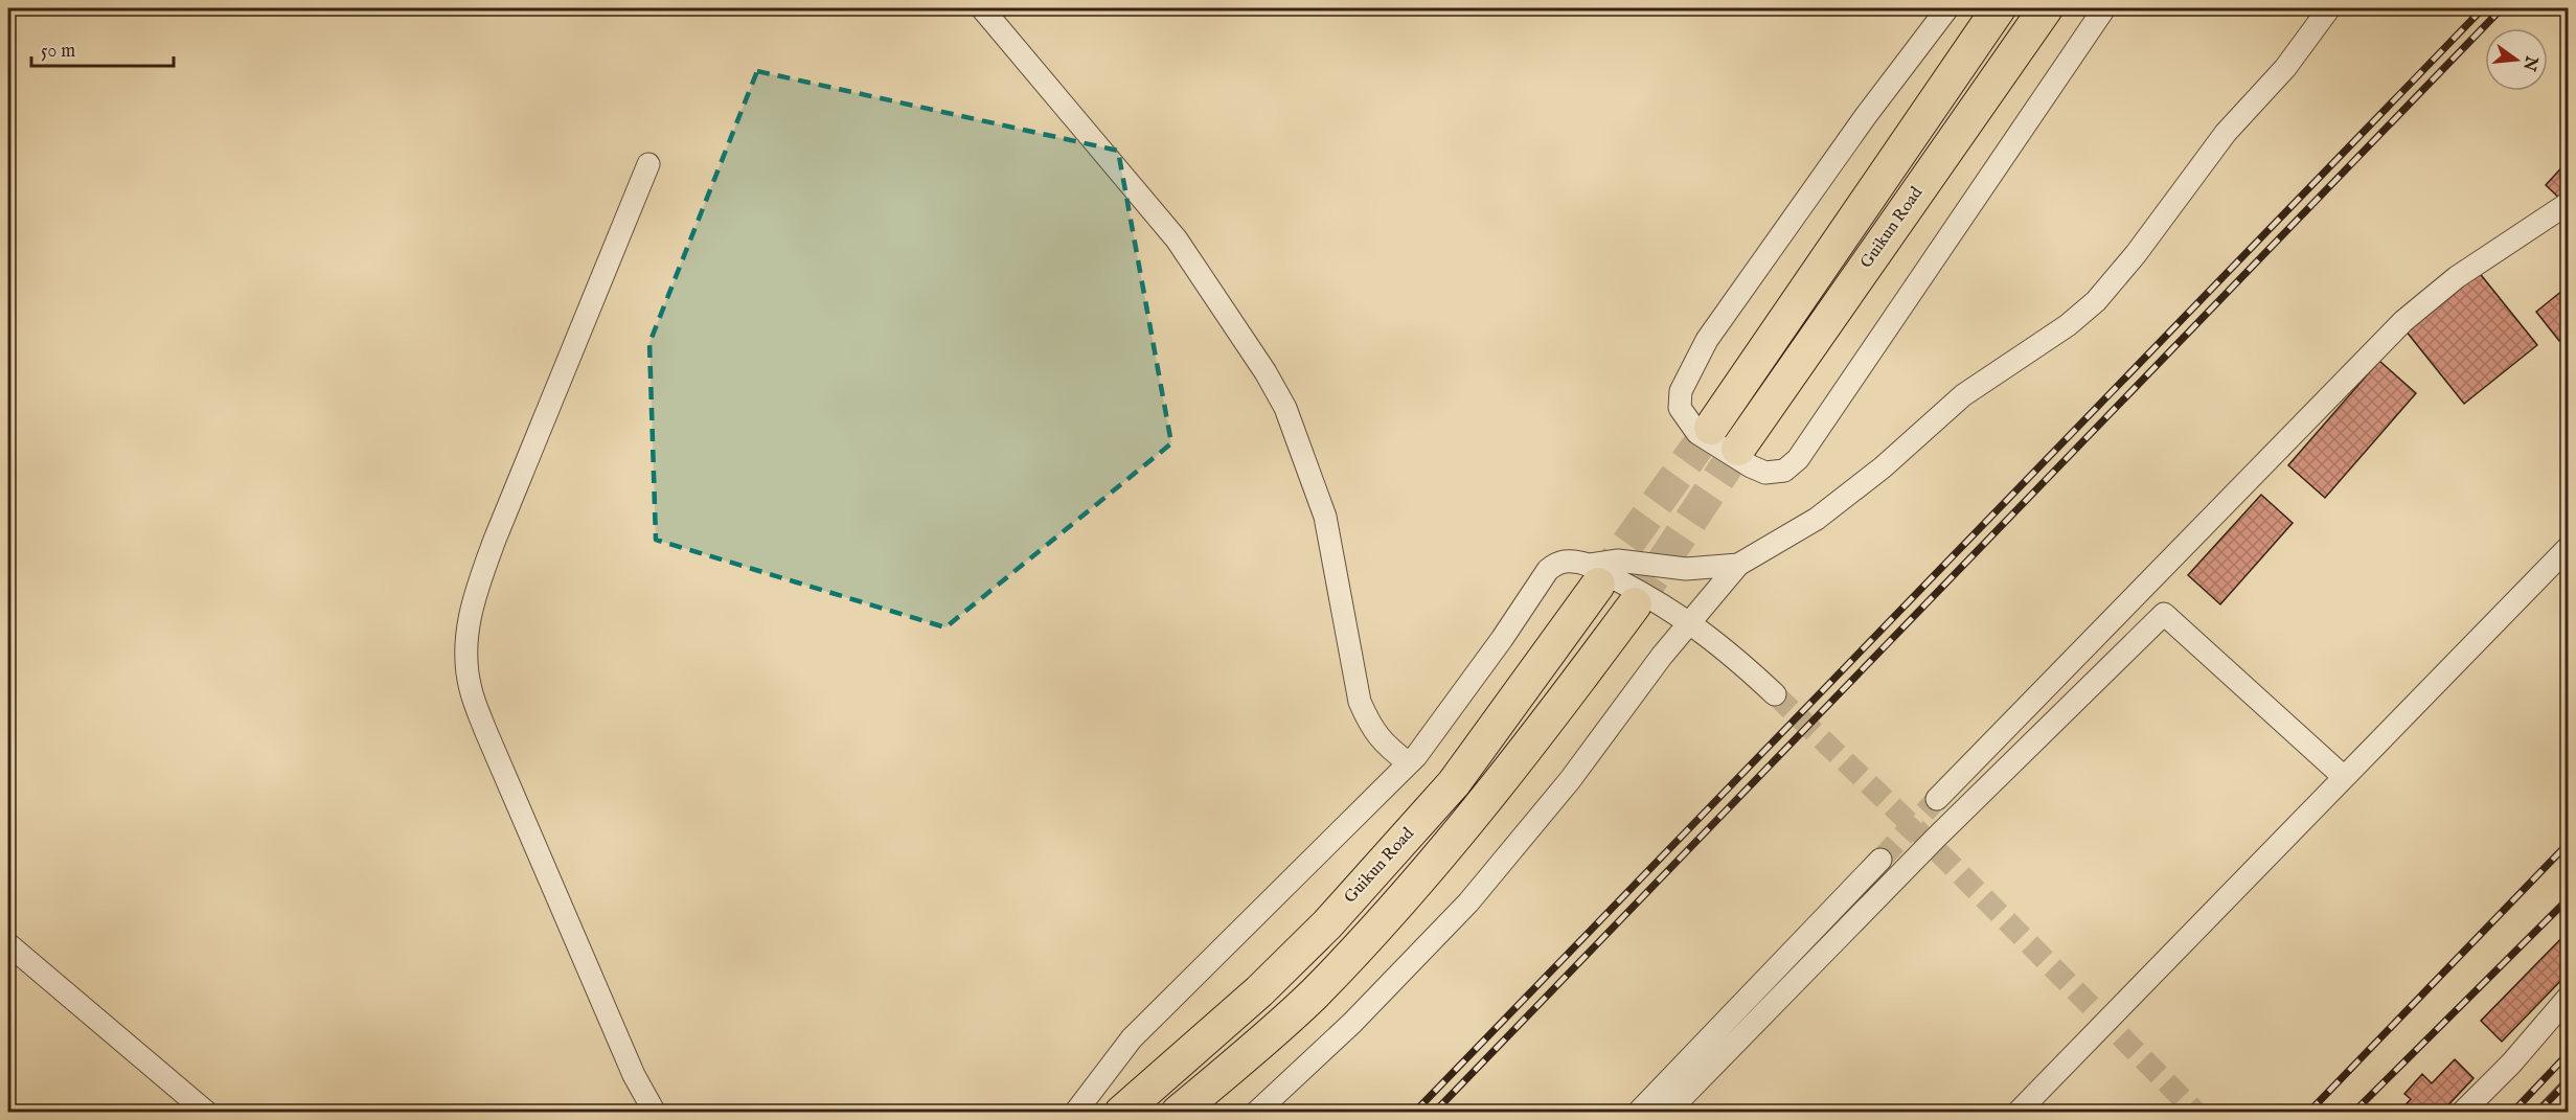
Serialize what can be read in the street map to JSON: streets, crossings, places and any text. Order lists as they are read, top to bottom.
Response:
{
  "streets": {
    "highway": ["Guikun Road"]
  },
  "scale_bar": "50 m",
  "north": "right"
}
